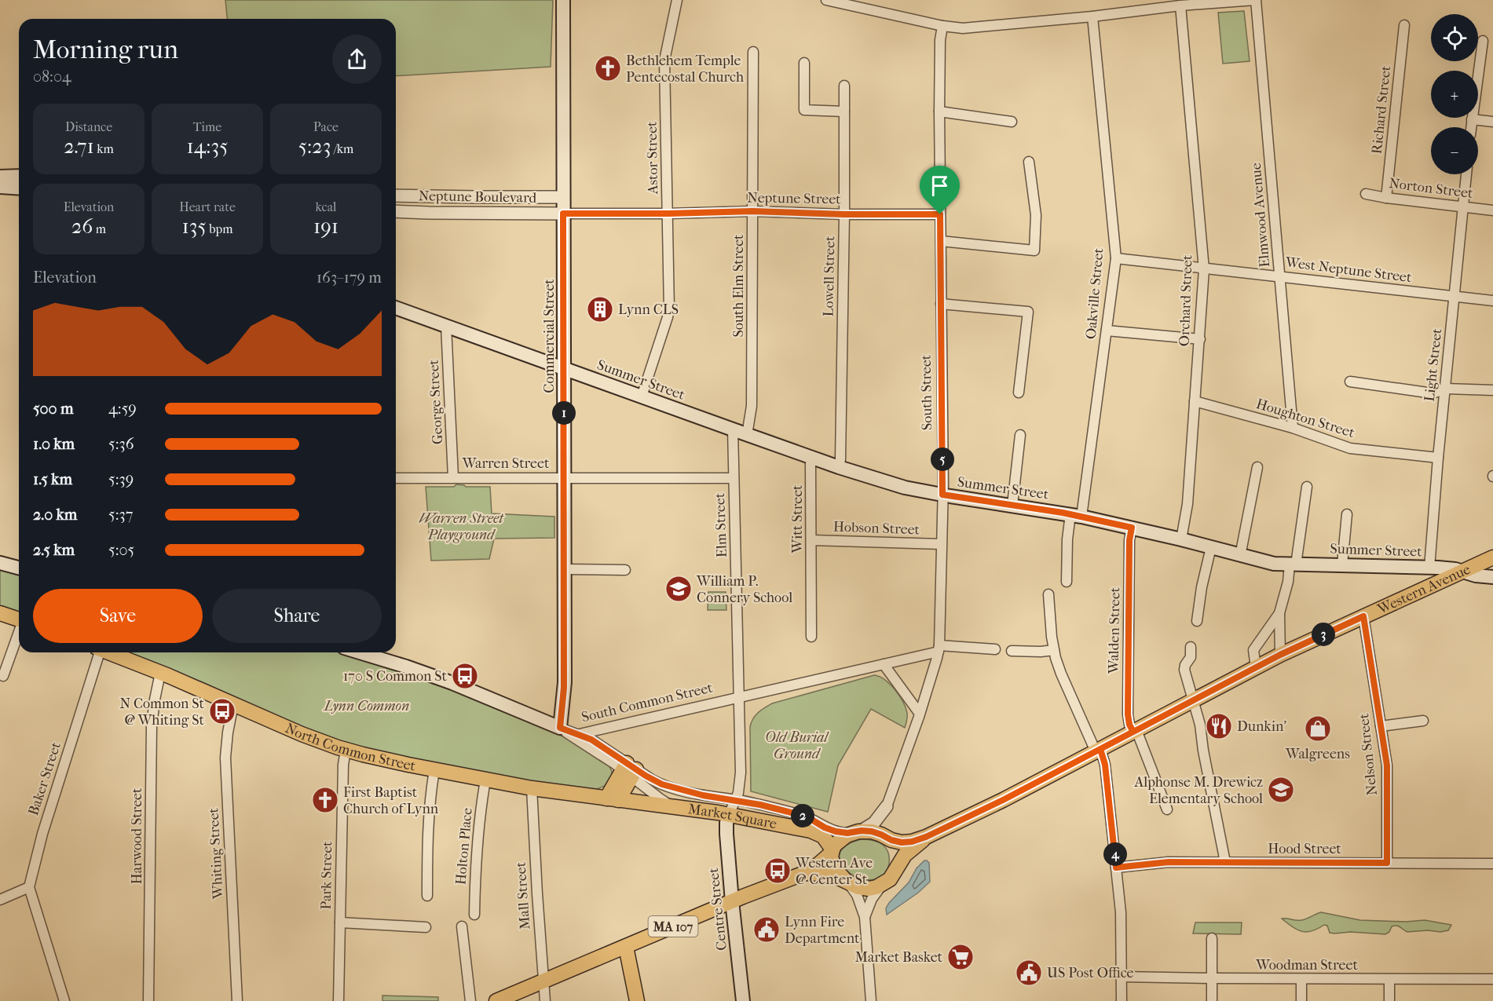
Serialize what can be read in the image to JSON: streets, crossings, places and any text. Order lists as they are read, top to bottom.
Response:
{
  "streets": {
    "main road": [
      "Commercial Street",
      "Summer Street",
      "Western Avenue",
      "South Common Street",
      "North Common Street",
      "Market Square",
      "Centre Street",
      "MA 107"
    ],
    "street": [
      "Richard Street",
      "Astor Street",
      "Norton Street",
      "Neptune Boulevard",
      "Neptune Street",
      "Elmwood Avenue",
      "West Neptune Street",
      "Lowell Street",
      "South Elm Street",
      "Oakville Street",
      "Orchard Street",
      "Light Street",
      "South Street",
      "George Street",
      "Houghton Street",
      "Warren Street",
      "Witt Street",
      "Elm Street",
      "Hobson Street",
      "Walden Street",
      "Nelson Street",
      "Baker Street",
      "Harwood Street",
      "Holton Place",
      "Hood Street",
      "Whiting Street",
      "Park Street",
      "Mall Street",
      "Woodman Street"
    ]
  },
  "crossings": [
    ["Richard Street", "Norton Street"],
    ["Astor Street", "Neptune Street"],
    ["Astor Street", "Summer Street"],
    ["Norton Street", "Light Street"],
    ["Neptune Boulevard", "Neptune Street"],
    ["Neptune Boulevard", "Commercial Street"],
    ["Neptune Street", "Lowell Street"],
    ["Neptune Street", "South Elm Street"],
    ["Neptune Street", "Commercial Street"],
    ["Neptune Street", "South Street"],
    ["Elmwood Avenue", "West Neptune Street"],
    ["Elmwood Avenue", "Houghton Street"],
    ["West Neptune Street", "Oakville Street"],
    ["West Neptune Street", "Orchard Street"],
    ["West Neptune Street", "Light Street"],
    ["Lowell Street", "Summer Street"],
    ["South Elm Street", "Summer Street"],
    ["Oakville Street", "Summer Street"],
    ["Orchard Street", "Summer Street"],
    ["Orchard Street", "Houghton Street"],
    ["Commercial Street", "Summer Street"],
    ["Commercial Street", "Warren Street"],
    ["Commercial Street", "South Common Street"],
    ["Commercial Street", "Market Square"],
    ["Light Street", "Summer Street"],
    ["Light Street", "Houghton Street"],
    ["Summer Street", "South Street"],
    ["Summer Street", "George Street"],
    ["Summer Street", "Witt Street"],
    ["Summer Street", "Elm Street"],
    ["Summer Street", "Western Avenue"],
    ["Summer Street", "Walden Street"],
    ["South Street", "Hobson Street"],
    ["South Street", "Western Avenue"],
    ["South Street", "South Common Street"],
    ["South Street", "Market Square"],
    ["South Street", "MA 107"],
    ["George Street", "Warren Street"],
    ["Warren Street", "Elm Street"],
    ["Witt Street", "Hobson Street"],
    ["Elm Street", "South Common Street"],
    ["Elm Street", "Market Square"],
    ["Elm Street", "Centre Street"],
    ["Western Avenue", "Walden Street"],
    ["Western Avenue", "Nelson Street"],
    ["Western Avenue", "Market Square"],
    ["Western Avenue", "MA 107"],
    ["South Common Street", "Market Square"],
    ["North Common Street", "Market Square"],
    ["North Common Street", "Harwood Street"],
    ["North Common Street", "Holton Place"],
    ["North Common Street", "Whiting Street"],
    ["North Common Street", "Park Street"],
    ["North Common Street", "Mall Street"],
    ["Nelson Street", "Hood Street"],
    ["Market Square", "Centre Street"],
    ["Market Square", "MA 107"],
    ["Mall Street", "MA 107"],
    ["Centre Street", "MA 107"]
  ],
  "parks": ["Warren Street Playground", "Lynn Common", "Old Burial Ground"],
  "places": {
    "church": ["Bethlehem Temple Pentecostal Church", "First Baptist Church of Lynn"],
    "building": ["Lynn CLS"],
    "school or university": ["William P. Connery School", "Alphonse M. Drewicz Elementary School"],
    "bus stop": ["170 S Common St", "N Common St @ Whiting St", "Western Ave @ Center St"],
    "restaurant": ["Dunkin'"],
    "shop": ["Walgreens"],
    "public building": ["Lynn Fire Department", "US Post Office"],
    "supermarket": ["Market Basket"]
  },
  "page": {
    "map_buttons": ["+", "−"],
    "heading": ["Morning run", "08:04"],
    "stats": [
      ["Distance", "2.71 km"],
      ["Time", "14:35"],
      ["Pace", "5:23 /km"],
      ["Elevation", "26 m"],
      ["Heart rate", "135 bpm"],
      ["kcal", "191"]
    ],
    "chart": ["Elevation", "163–179 m"],
    "list": [
      {
        "name": "500 m",
        "note": "4:59"
      },
      {
        "name": "1.0 km",
        "note": "5:36"
      },
      {
        "name": "1.5 km",
        "note": "5:39"
      },
      {
        "name": "2.0 km",
        "note": "5:37"
      },
      {
        "name": "2.5 km",
        "note": "5:05"
      }
    ],
    "pins": [
      "1",
      "5",
      "3",
      "2",
      "4"
    ],
    "buttons": ["Save", "Share"]
  }
}
